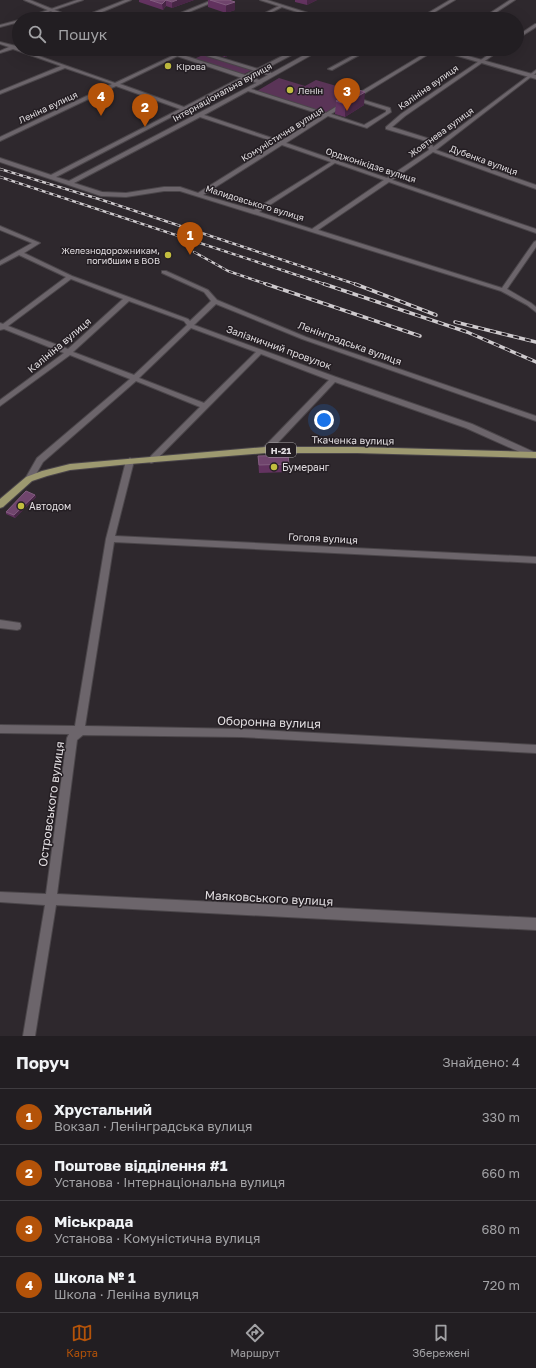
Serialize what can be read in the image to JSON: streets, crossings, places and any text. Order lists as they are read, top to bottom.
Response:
{
  "streets": {
    "main road": ["Ткаченка вулиця", "Н-21"],
    "street": [
      "Калініна вулиця",
      "Інтернаціональна вулиця",
      "Леніна вулиця",
      "Жовтнева вулиця",
      "Комуністична вулиця",
      "Дубенка вулиця",
      "Орджонікідзе вулиця",
      "Малидовського вулиця",
      "Ленінградська вулиця",
      "Залізничний провулок",
      "Гоголя вулиця",
      "Оборонна вулиця",
      "Островського вулиця",
      "Маяковського вулиця"
    ]
  },
  "crossings": [
    ["Калініна вулиця", "Дубенка вулиця"],
    ["Калініна вулиця", "Залізничний провулок"],
    ["Інтернаціональна вулиця", "Орджонікідзе вулиця"],
    ["Інтернаціональна вулиця", "Малидовського вулиця"],
    ["Жовтнева вулиця", "Дубенка вулиця"],
    ["Жовтнева вулиця", "Орджонікідзе вулиця"],
    ["Жовтнева вулиця", "Малидовського вулиця"],
    ["Комуністична вулиця", "Орджонікідзе вулиця"],
    ["Комуністична вулиця", "Малидовського вулиця"],
    ["Залізничний провулок", "Ткаченка вулиця"],
    ["Ткаченка вулиця", "Н-21"],
    ["Ткаченка вулиця", "Островського вулиця"],
    ["Гоголя вулиця", "Островського вулиця"],
    ["Оборонна вулиця", "Островського вулиця"],
    ["Островського вулиця", "Маяковського вулиця"]
  ],
  "places": [
    "Кірова",
    "Ленін",
    "Железнодорожникам, погибшим в ВОВ",
    "Бумеранг",
    "Автодом"
  ],
  "page": {
    "search": "Пошук",
    "pins": [
      "3",
      "4",
      "2",
      "1"
    ],
    "heading": ["Поруч", "Знайдено: 4"],
    "list": [
      {
        "mark": "1",
        "name": "Хрустальний",
        "note": "Вокзал · Ленінградська вулиця",
        "value": "330 m"
      },
      {
        "mark": "2",
        "name": "Поштове відділення #1",
        "note": "Установа · Інтернаціональна вулиця",
        "value": "660 m"
      },
      {
        "mark": "3",
        "name": "Міськрада",
        "note": "Установа · Комуністична вулиця",
        "value": "680 m"
      },
      {
        "mark": "4",
        "name": "Школа № 1",
        "note": "Школа · Леніна вулиця",
        "value": "720 m"
      }
    ],
    "nav": ["Карта", "Маршрут", "Збережені"]
  }
}
